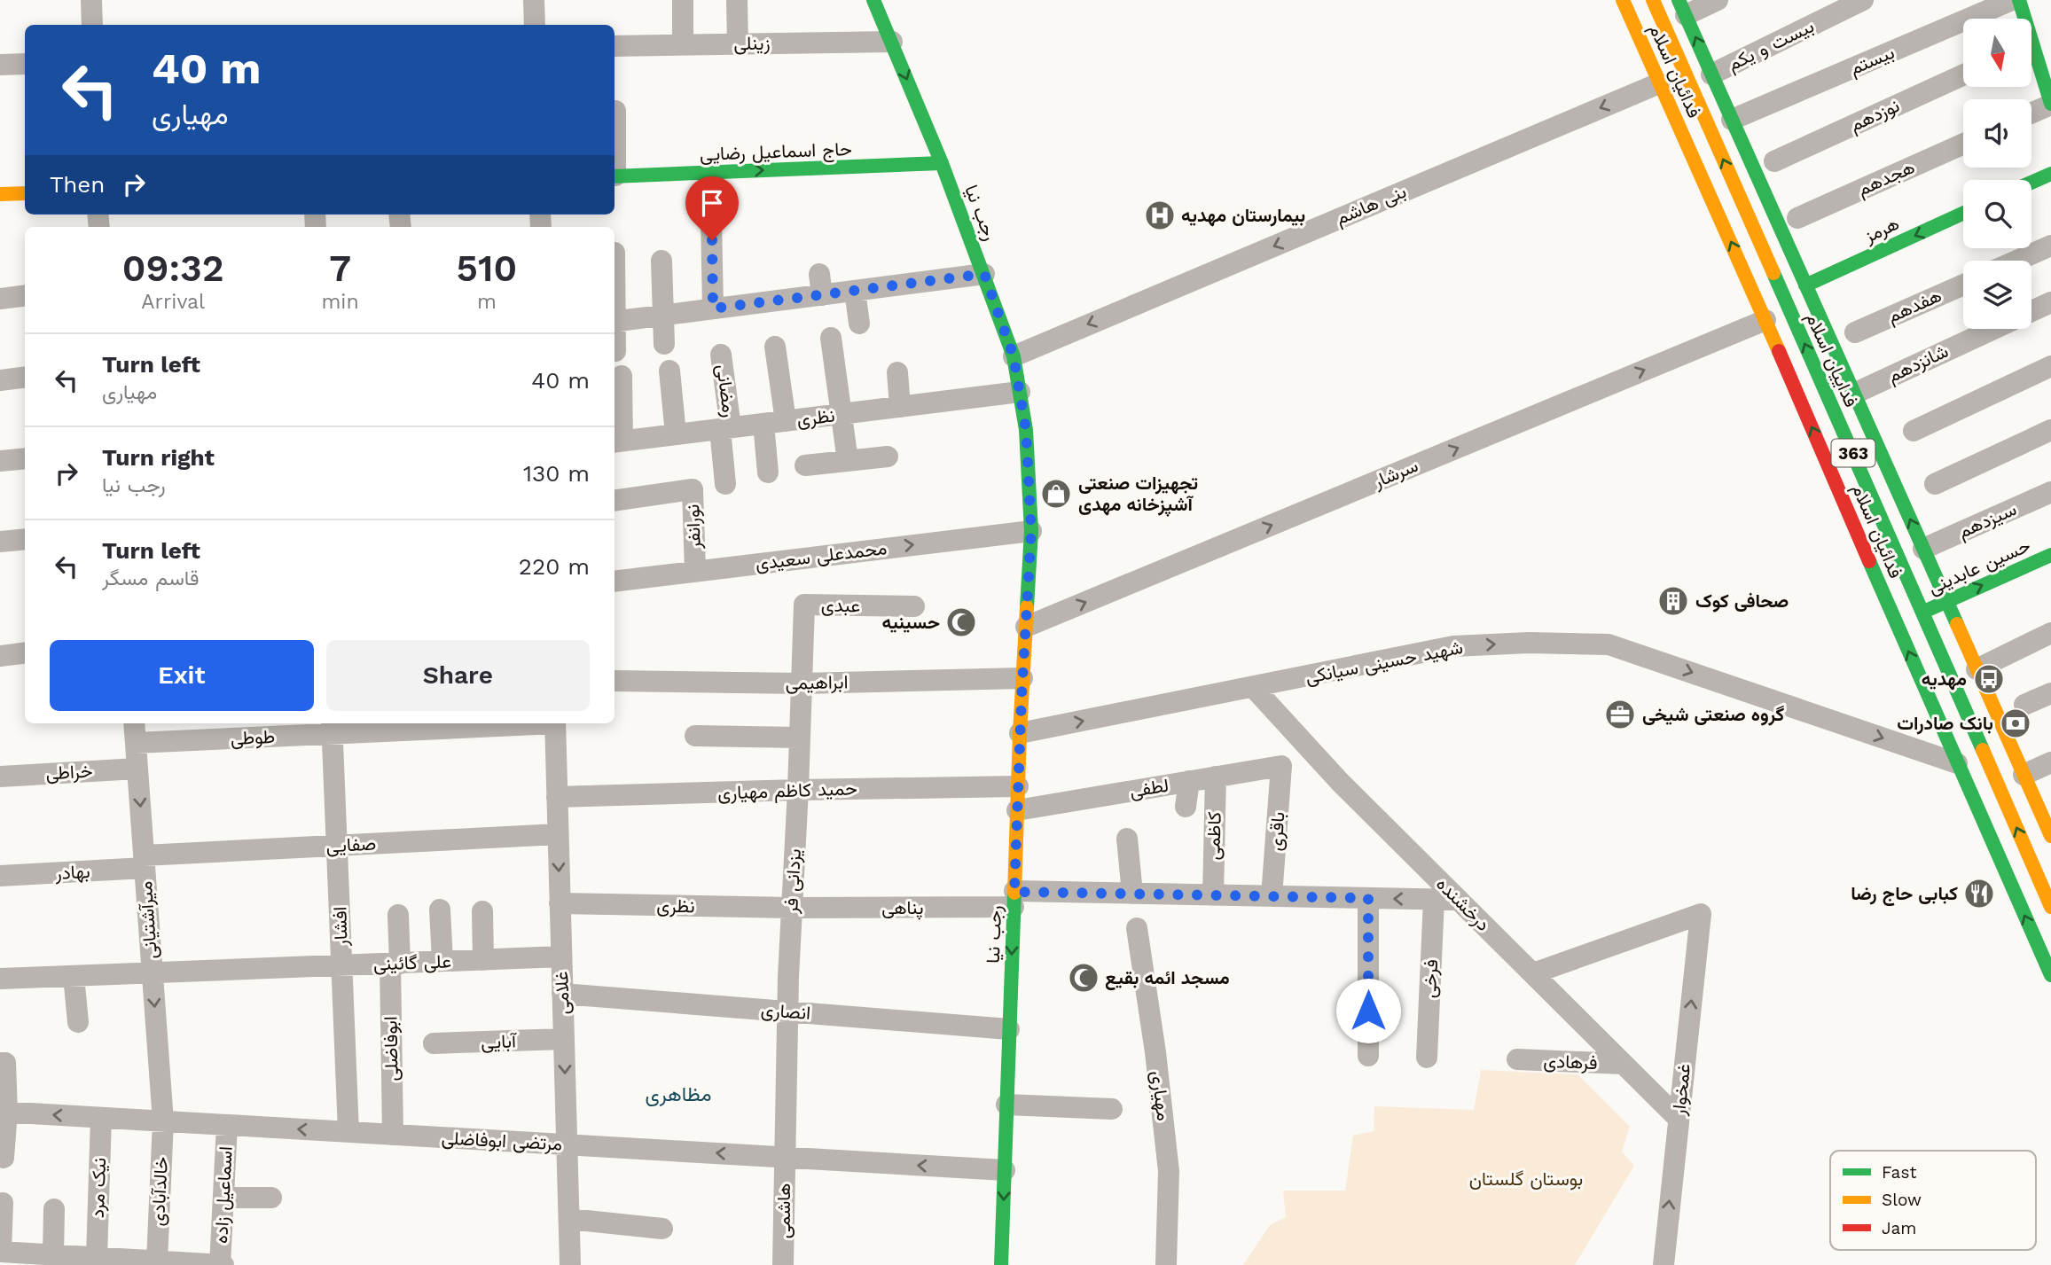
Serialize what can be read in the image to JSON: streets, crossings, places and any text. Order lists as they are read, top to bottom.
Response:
{
  "streets": {
    "main road": [
      "فدائیان اسلام",
      "حاج اسماعیل رضایی",
      "رجب نیا",
      "هرمز",
      "فداییان اسلام",
      "363",
      "حسین عابدینی"
    ],
    "street": [
      "زینلی",
      "بیست و یکم",
      "بیستم",
      "نوزدهم",
      "هجدهم",
      "بنی هاشم",
      "هفدهم",
      "شانزدهم",
      "رمضانی",
      "نظری",
      "سرشار",
      "سیزدهم",
      "نورانفر",
      "محمدعلی سعیدی",
      "عبدی",
      "شهید حسینی سیانکی",
      "ابراهیمی",
      "طوطی",
      "خراطی",
      "لطفی",
      "حمید کاظم مهیاری",
      "باقری",
      "کاظمی",
      "صفایی",
      "بهادر",
      "یزدانی فر",
      "درخشنده",
      "پناهی",
      "میرآشتیانی",
      "افشار",
      "علی گائینی",
      "فرخی",
      "غلامی",
      "انصاری",
      "آبایی",
      "ابوفاضلی",
      "فرهادی",
      "غمخوار",
      "مهیاری",
      "مرتضی ابوفاضلی",
      "نیک مرد",
      "خالدآبادی",
      "اسماعیل زاده",
      "هاشمی"
    ]
  },
  "crossings": [
    ["زینلی", "رجب نیا"],
    ["فدائیان اسلام", "بنی هاشم"],
    ["فدائیان اسلام", "سرشار"],
    ["فدائیان اسلام", "شهید حسینی سیانکی"],
    ["حاج اسماعیل رضایی", "رجب نیا"],
    ["بنی هاشم", "رجب نیا"],
    ["رجب نیا", "نظری"],
    ["رجب نیا", "سرشار"],
    ["رجب نیا", "محمدعلی سعیدی"],
    ["رجب نیا", "شهید حسینی سیانکی"],
    ["رجب نیا", "ابراهیمی"],
    ["رجب نیا", "لطفی"],
    ["رجب نیا", "حمید کاظم مهیاری"],
    ["رجب نیا", "پناهی"],
    ["رجب نیا", "انصاری"],
    ["رجب نیا", "مرتضی ابوفاضلی"],
    ["فداییان اسلام", "حسین عابدینی"],
    ["رمضانی", "نظری"],
    ["نظری", "یزدانی فر"],
    ["نظری", "پناهی"],
    ["نظری", "غلامی"],
    ["نورانفر", "محمدعلی سعیدی"],
    ["عبدی", "یزدانی فر"],
    ["شهید حسینی سیانکی", "درخشنده"],
    ["ابراهیمی", "یزدانی فر"],
    ["طوطی", "میرآشتیانی"],
    ["طوطی", "افشار"],
    ["خراطی", "میرآشتیانی"],
    ["لطفی", "باقری"],
    ["لطفی", "کاظمی"],
    ["حمید کاظم مهیاری", "یزدانی فر"],
    ["حمید کاظم مهیاری", "غلامی"],
    ["صفایی", "بهادر"],
    ["صفایی", "میرآشتیانی"],
    ["صفایی", "افشار"],
    ["صفایی", "غلامی"],
    ["بهادر", "میرآشتیانی"],
    ["یزدانی فر", "پناهی"],
    ["یزدانی فر", "انصاری"],
    ["یزدانی فر", "مرتضی ابوفاضلی"],
    ["یزدانی فر", "هاشمی"],
    ["درخشنده", "فرهادی"],
    ["درخشنده", "غمخوار"],
    ["میرآشتیانی", "علی گائینی"],
    ["میرآشتیانی", "مرتضی ابوفاضلی"],
    ["میرآشتیانی", "خالدآبادی"],
    ["افشار", "علی گائینی"],
    ["افشار", "مرتضی ابوفاضلی"],
    ["علی گائینی", "غلامی"],
    ["علی گائینی", "ابوفاضلی"],
    ["غلامی", "انصاری"],
    ["غلامی", "آبایی"],
    ["غلامی", "مرتضی ابوفاضلی"],
    ["ابوفاضلی", "مرتضی ابوفاضلی"],
    ["مرتضی ابوفاضلی", "نیک مرد"],
    ["مرتضی ابوفاضلی", "خالدآبادی"],
    ["مرتضی ابوفاضلی", "اسماعیل زاده"],
    ["مرتضی ابوفاضلی", "هاشمی"]
  ],
  "one_way": [
    "حاج اسماعیل رضایی",
    "بنی هاشم",
    "هرمز",
    "سرشار",
    "حسین عابدینی",
    "شهید حسینی سیانکی"
  ],
  "districts": ["مظاهری"],
  "parks": ["بوستان گلستان"],
  "places": {
    "hospital": ["بیمارستان مهدیه"],
    "shop": ["تجهیزات صنعتی آشپزخانه مهدی"],
    "building": ["صحافی کوک"],
    "mosque": ["حسینیه", "مسجد ائمه بقیع"],
    "bus stop": ["مهدیه"],
    "office": ["گروه صنعتی شیخی"],
    "bank": ["بانک صادرات"],
    "restaurant": ["کبابی حاج رضا"]
  },
  "legend": ["Fast", "Slow", "Jam"],
  "north": "bottom",
  "page": {
    "turn": ["40 m", "مهیاری"],
    "then": "Then",
    "eta": [
      "09:32",
      "Arrival",
      "7",
      "min",
      "510",
      "m"
    ],
    "list": [
      {
        "name": "Turn left",
        "note": "مهیاری",
        "value": "40 m"
      },
      {
        "name": "Turn right",
        "note": "رجب نیا",
        "value": "130 m"
      },
      {
        "name": "Turn left",
        "note": "قاسم مسگر",
        "value": "220 m"
      }
    ],
    "buttons": ["Exit", "Share"]
  }
}
